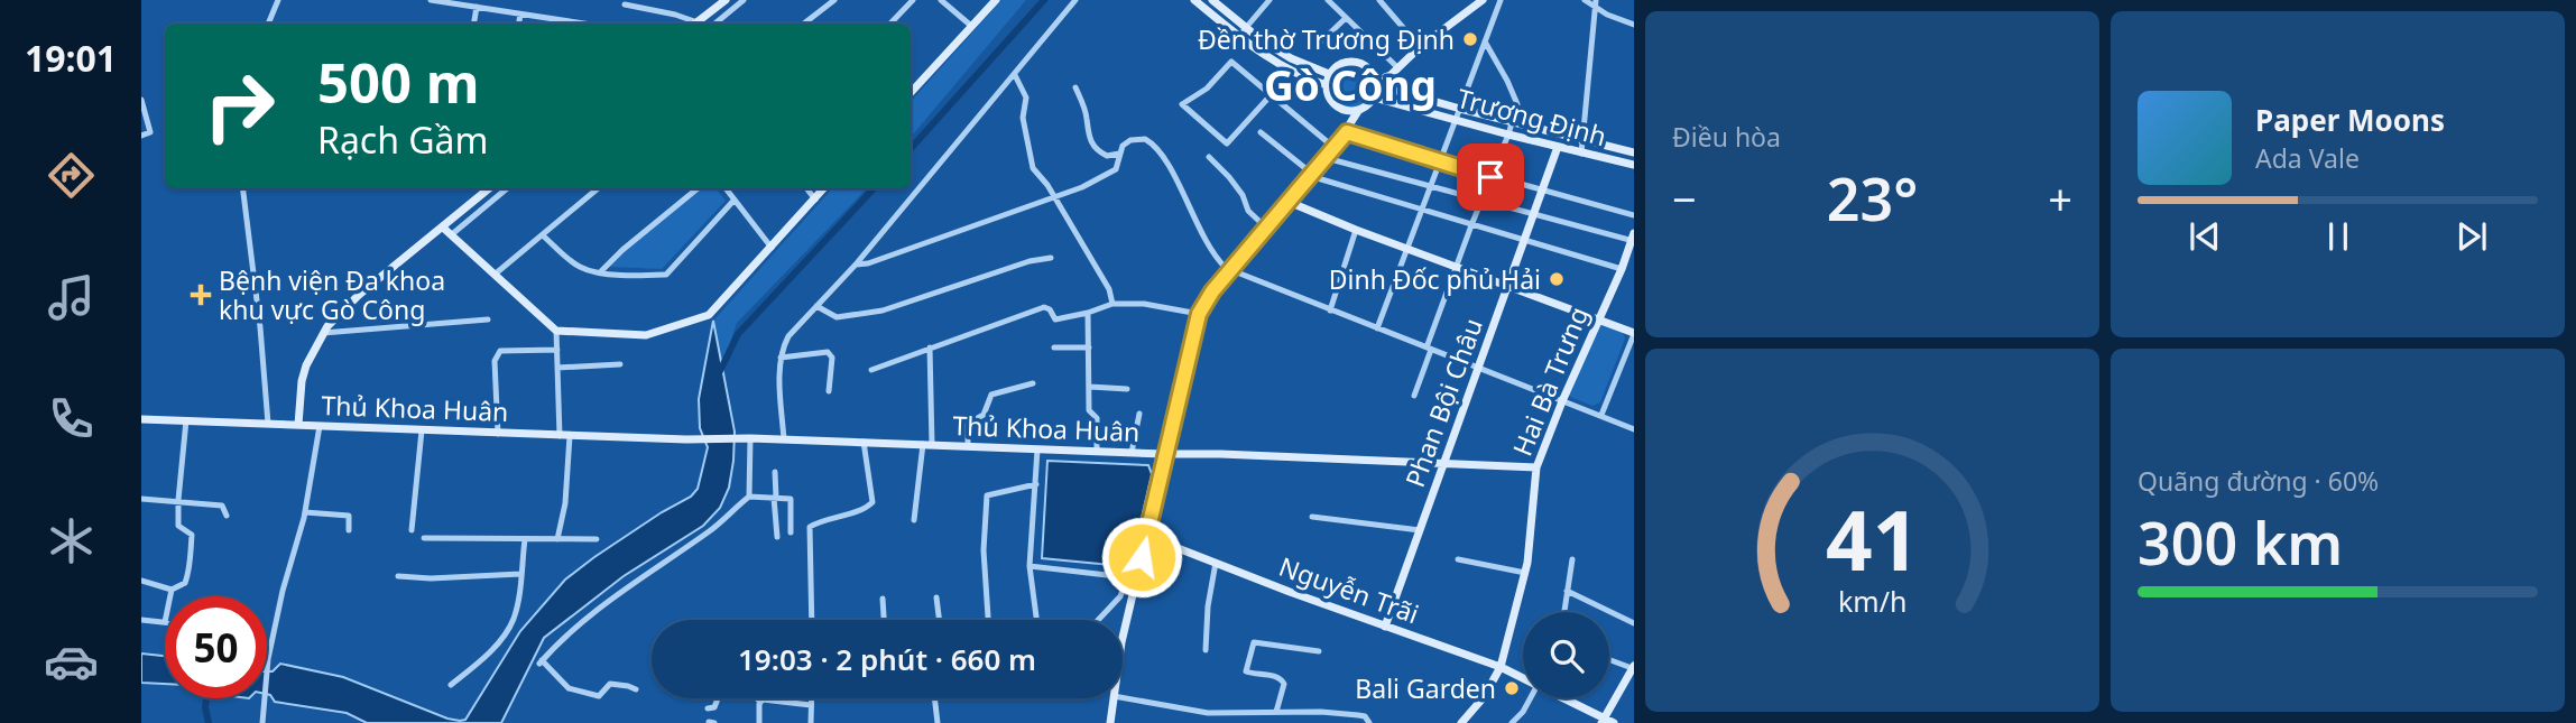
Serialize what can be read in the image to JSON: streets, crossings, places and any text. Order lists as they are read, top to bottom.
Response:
{
  "streets": {
    "main road": [
      "Trương Định",
      "Hai Bà Trưng",
      "Phan Bội Châu",
      "Thủ Khoa Huân",
      "Nguyễn Trãi"
    ]
  },
  "crossings": [
    ["Trương Định", "Phan Bội Châu"],
    ["Hai Bà Trưng", "Thủ Khoa Huân"],
    ["Hai Bà Trưng", "Nguyễn Trãi"],
    ["Phan Bội Châu", "Thủ Khoa Huân"],
    ["Phan Bội Châu", "Nguyễn Trãi"]
  ],
  "districts": ["Gò Công"],
  "places": {
    "other": ["Đền thờ Trương Định", "Dinh Đốc phủ Hải", "Bali Garden"],
    "health": ["Bệnh viện Đa khoa khu vực Gò Công"]
  },
  "page": {
    "tabs": "19:01",
    "tile": [
      "Điều hòa",
      ["Quãng đường · 60%", "300 km"]
    ],
    "turn": ["500 m", "Rạch Gầm"],
    "song": ["Paper Moons", "Ada Vale"],
    "heat": ["−", "23°", "+"],
    "limit": "50",
    "trip": "19:03 · 2 phút · 660 m",
    "gauge": ["41", "km/h"]
  }
}
